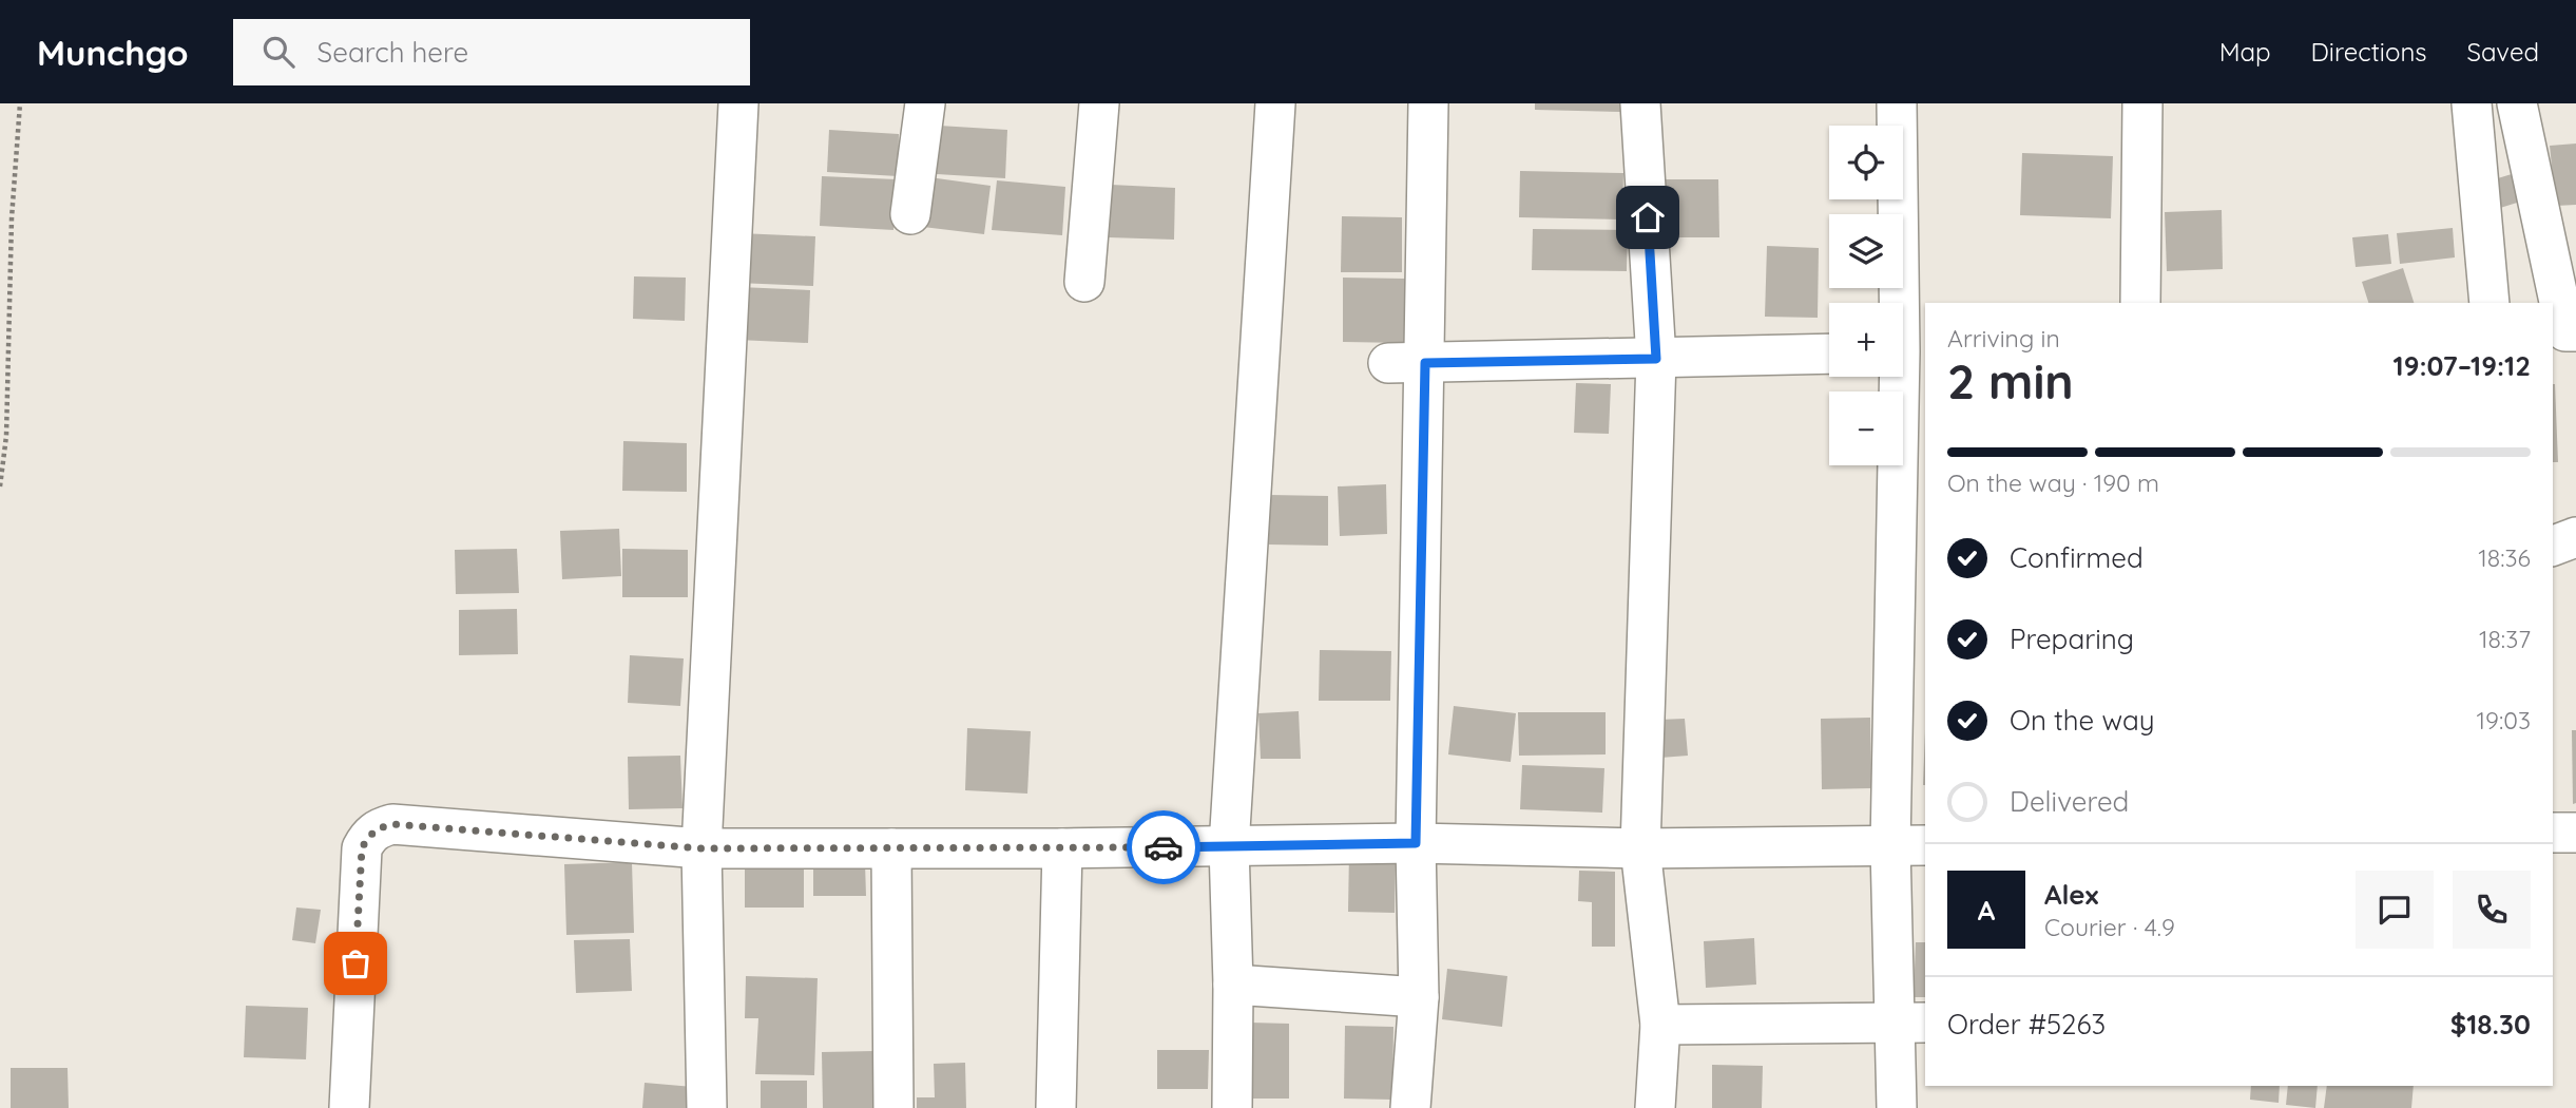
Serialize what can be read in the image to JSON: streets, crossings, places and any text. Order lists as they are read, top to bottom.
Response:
{
  "page": {
    "header": "Munchgo",
    "search": "Search here",
    "nav": ["Map", "Directions", "Saved"],
    "map_buttons": ["+", "−"],
    "heading": ["2 min", "Arriving in", "19:07–19:12"],
    "panel": [
      "Alex",
      "Courier · 4.9",
      "Order #5263",
      "$18.30"
    ],
    "bar": "On the way · 190 m",
    "list": [
      ["Confirmed", "18:36"],
      ["Preparing", "18:37"],
      ["On the way", "19:03"],
      "Delivered"
    ],
    "round": "A"
  }
}
